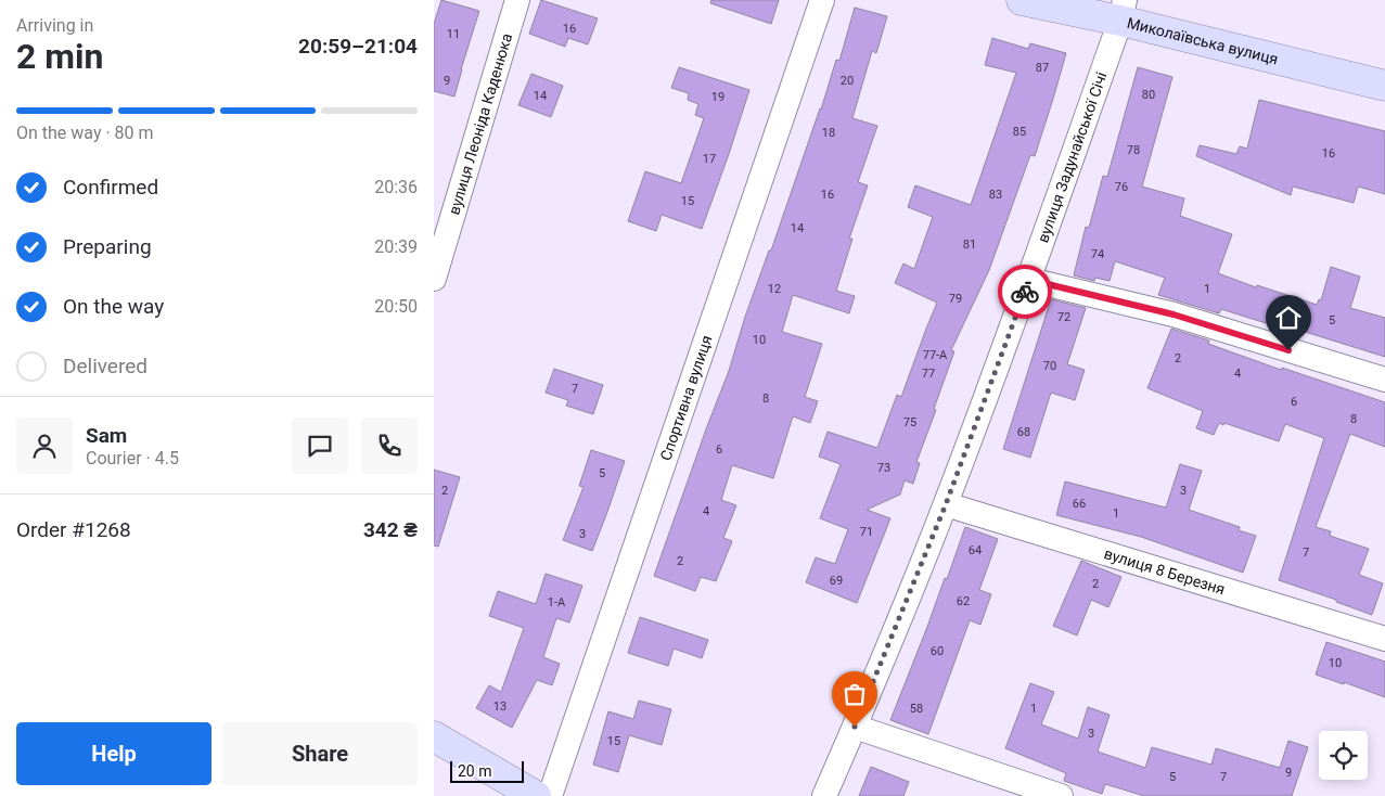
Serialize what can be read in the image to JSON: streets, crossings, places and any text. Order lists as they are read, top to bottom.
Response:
{
  "streets": {
    "street": [
      "Миколаївська вулиця",
      "вулиця Леоніда Каденюка",
      "вулиця Задунайської Січі",
      "Спортивна вулиця",
      "вулиця 8 Березня"
    ]
  },
  "crossings": [
    ["Миколаївська вулиця", "вулиця Задунайської Січі"],
    ["вулиця Задунайської Січі", "вулиця 8 Березня"]
  ],
  "house_numbers": [
    "16",
    "11",
    "87",
    "9",
    "20",
    "80",
    "14",
    "19",
    "85",
    "18",
    "78",
    "16",
    "17",
    "76",
    "16",
    "83",
    "15",
    "14",
    "81",
    "74",
    "12",
    "1",
    "79",
    "72",
    "5",
    "10",
    "77-А",
    "2",
    "70",
    "77",
    "4",
    "7",
    "8",
    "6",
    "8",
    "75",
    "68",
    "6",
    "73",
    "5",
    "2",
    "3",
    "66",
    "4",
    "1",
    "71",
    "3",
    "64",
    "7",
    "2",
    "69",
    "2",
    "62",
    "1-А",
    "60",
    "10",
    "13",
    "58",
    "1",
    "3",
    "15",
    "9",
    "5",
    "7"
  ],
  "scale_bar": "20 m",
  "page": {
    "heading": ["2 min", "Arriving in", "20:59–21:04"],
    "panel": [
      "Sam",
      "Courier · 4.5",
      "Order #1268",
      "342 ₴"
    ],
    "bar": "On the way · 80 m",
    "list": [
      ["Confirmed", "20:36"],
      ["Preparing", "20:39"],
      ["On the way", "20:50"],
      "Delivered"
    ],
    "buttons": ["Help", "Share"],
    "scale": "20 m"
  }
}
